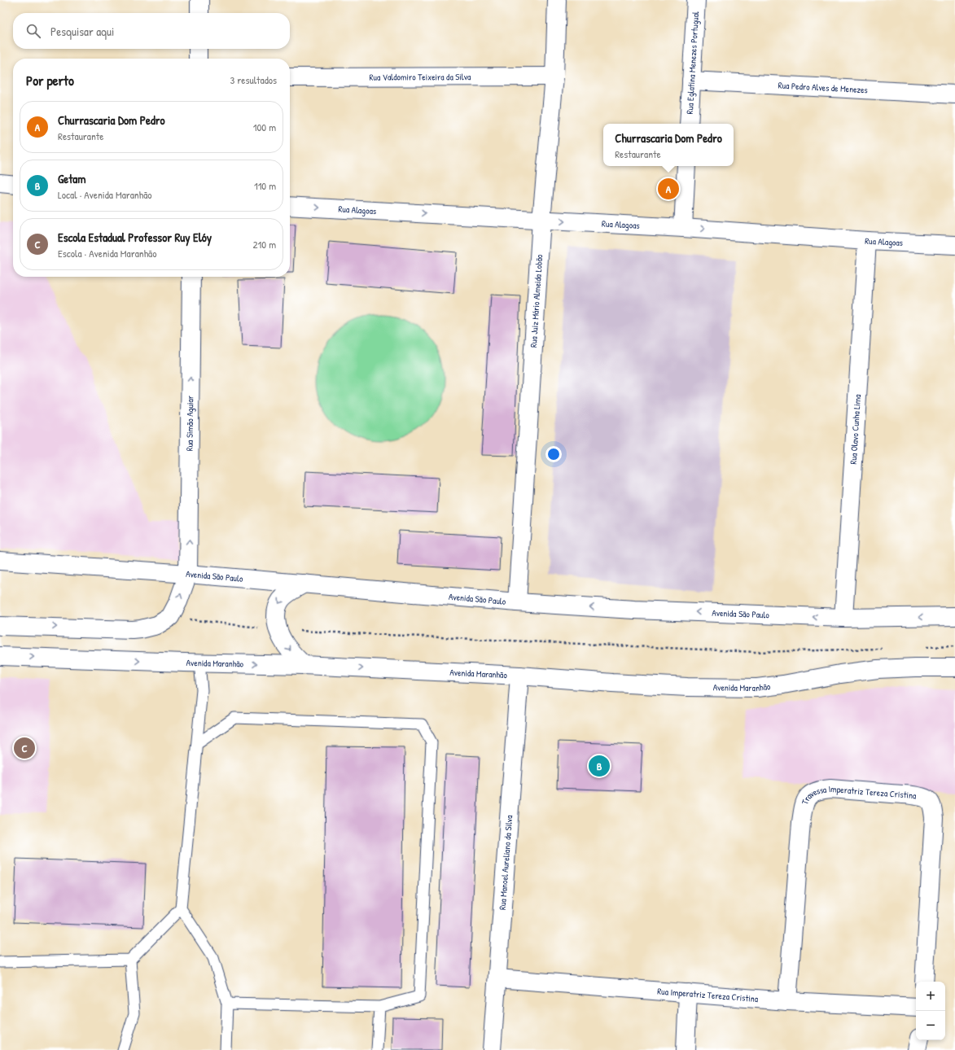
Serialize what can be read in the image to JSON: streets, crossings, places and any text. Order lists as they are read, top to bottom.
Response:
{
  "streets": {
    "street": [
      "Rua Eglatina Menezes Portugual",
      "Rua Valdomiro Teixeira da Silva",
      "Rua Pedro Alves de Menezes",
      "Rua Alagoas",
      "Rua Juiz Mário Almeida Lobão",
      "Rua Simão Aguiar",
      "Rua Olavo Cunha Lima",
      "Avenida São Paulo",
      "Avenida Maranhão",
      "Travessa Imperatriz Tereza Cristina",
      "Rua Manoel Aureliano da Silva",
      "Rua Imperatriz Tereza Cristina"
    ]
  },
  "crossings": [
    ["Rua Eglatina Menezes Portugual", "Rua Pedro Alves de Menezes"],
    ["Rua Valdomiro Teixeira da Silva", "Rua Juiz Mário Almeida Lobão"],
    ["Rua Alagoas", "Rua Juiz Mário Almeida Lobão"],
    ["Rua Alagoas", "Rua Olavo Cunha Lima"],
    ["Rua Juiz Mário Almeida Lobão", "Avenida São Paulo"],
    ["Rua Simão Aguiar", "Avenida São Paulo"],
    ["Rua Olavo Cunha Lima", "Avenida São Paulo"],
    ["Avenida Maranhão", "Rua Manoel Aureliano da Silva"],
    ["Travessa Imperatriz Tereza Cristina", "Rua Imperatriz Tereza Cristina"],
    ["Rua Manoel Aureliano da Silva", "Rua Imperatriz Tereza Cristina"]
  ],
  "one_way": ["Rua Alagoas", "Rua Simão Aguiar", "Avenida São Paulo"],
  "page": {
    "search": "Pesquisar aqui",
    "heading": ["Por perto", "3 resultados"],
    "list": [
      {
        "mark": "A",
        "name": "Churrascaria Dom Pedro",
        "note": "Restaurante",
        "value": "100 m"
      },
      {
        "mark": "B",
        "name": "Getam",
        "note": "Local · Avenida Maranhão",
        "value": "110 m"
      },
      {
        "mark": "C",
        "name": "Escola Estadual Professor Ruy Elóy",
        "note": "Escola · Avenida Maranhão",
        "value": "210 m"
      }
    ],
    "popup": ["Churrascaria Dom Pedro", "Restaurante"],
    "pins": ["A", "C", "B"],
    "map_buttons": ["+", "−"]
  }
}
